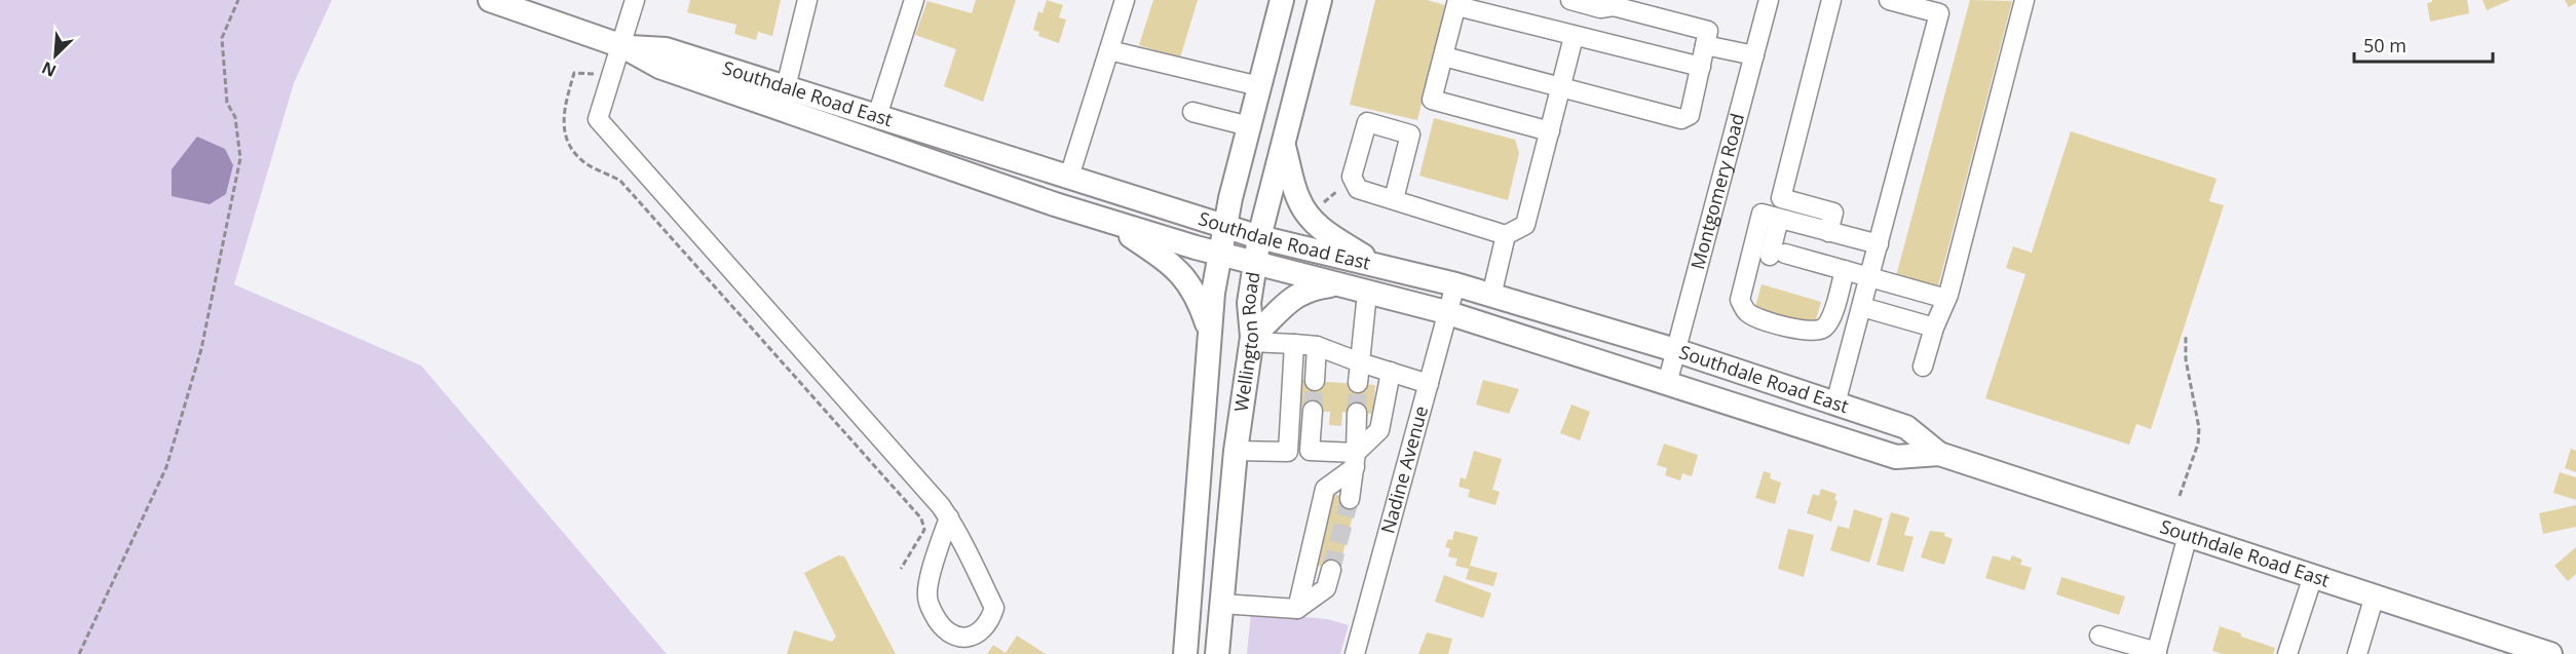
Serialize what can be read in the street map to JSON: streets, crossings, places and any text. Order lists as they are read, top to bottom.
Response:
{
  "streets": {
    "main road": ["Southdale Road East", "Wellington Road"],
    "street": ["Montgomery Road", "Nadine Avenue"]
  },
  "crossings": [
    ["Southdale Road East", "Montgomery Road"],
    ["Southdale Road East", "Wellington Road"],
    ["Southdale Road East", "Nadine Avenue"]
  ],
  "scale_bar": "50 m",
  "north": "bottom left"
}
